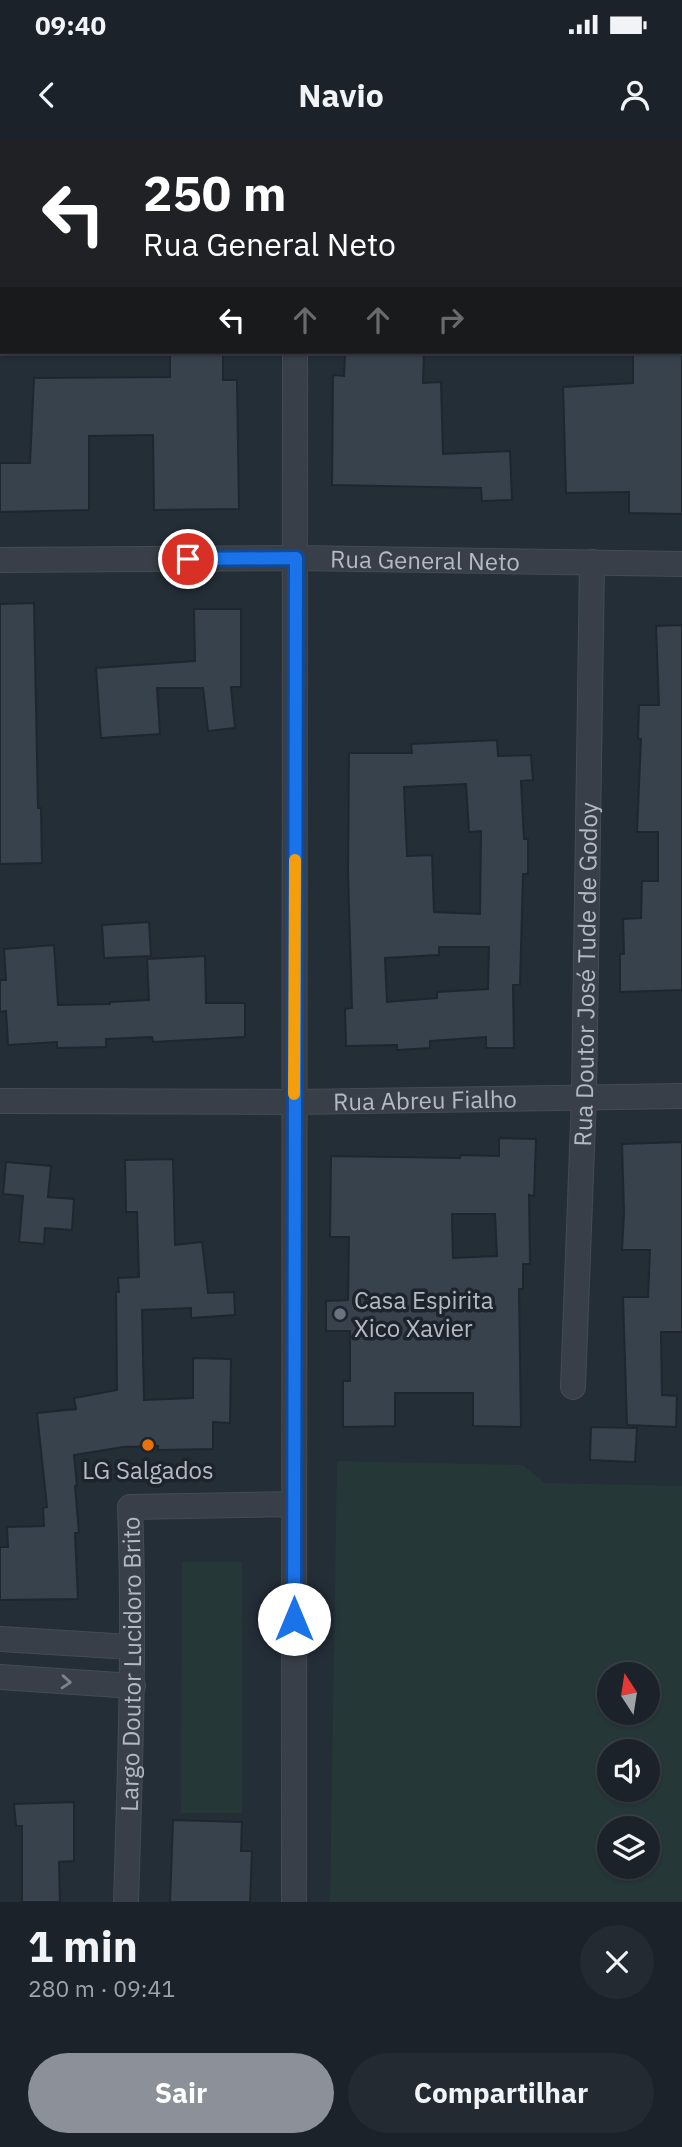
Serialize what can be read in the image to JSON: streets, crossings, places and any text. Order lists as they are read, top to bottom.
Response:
{
  "streets": {
    "street": [
      "Rua General Neto",
      "Rua Doutor José Tude de Godoy",
      "Rua Abreu Fialho",
      "Largo Doutor Lucidoro Brito"
    ]
  },
  "crossings": [
    ["Rua General Neto", "Rua Doutor José Tude de Godoy"],
    ["Rua Doutor José Tude de Godoy", "Rua Abreu Fialho"]
  ],
  "places": ["Casa Espirita Xico Xavier", "LG Salgados"],
  "north": "top",
  "page": {
    "status": "09:40",
    "header": "Navio",
    "turn": ["250 m", "Rua General Neto"],
    "heading": ["1 min", "280 m · 09:41"],
    "buttons": ["Sair", "Compartilhar"]
  }
}
